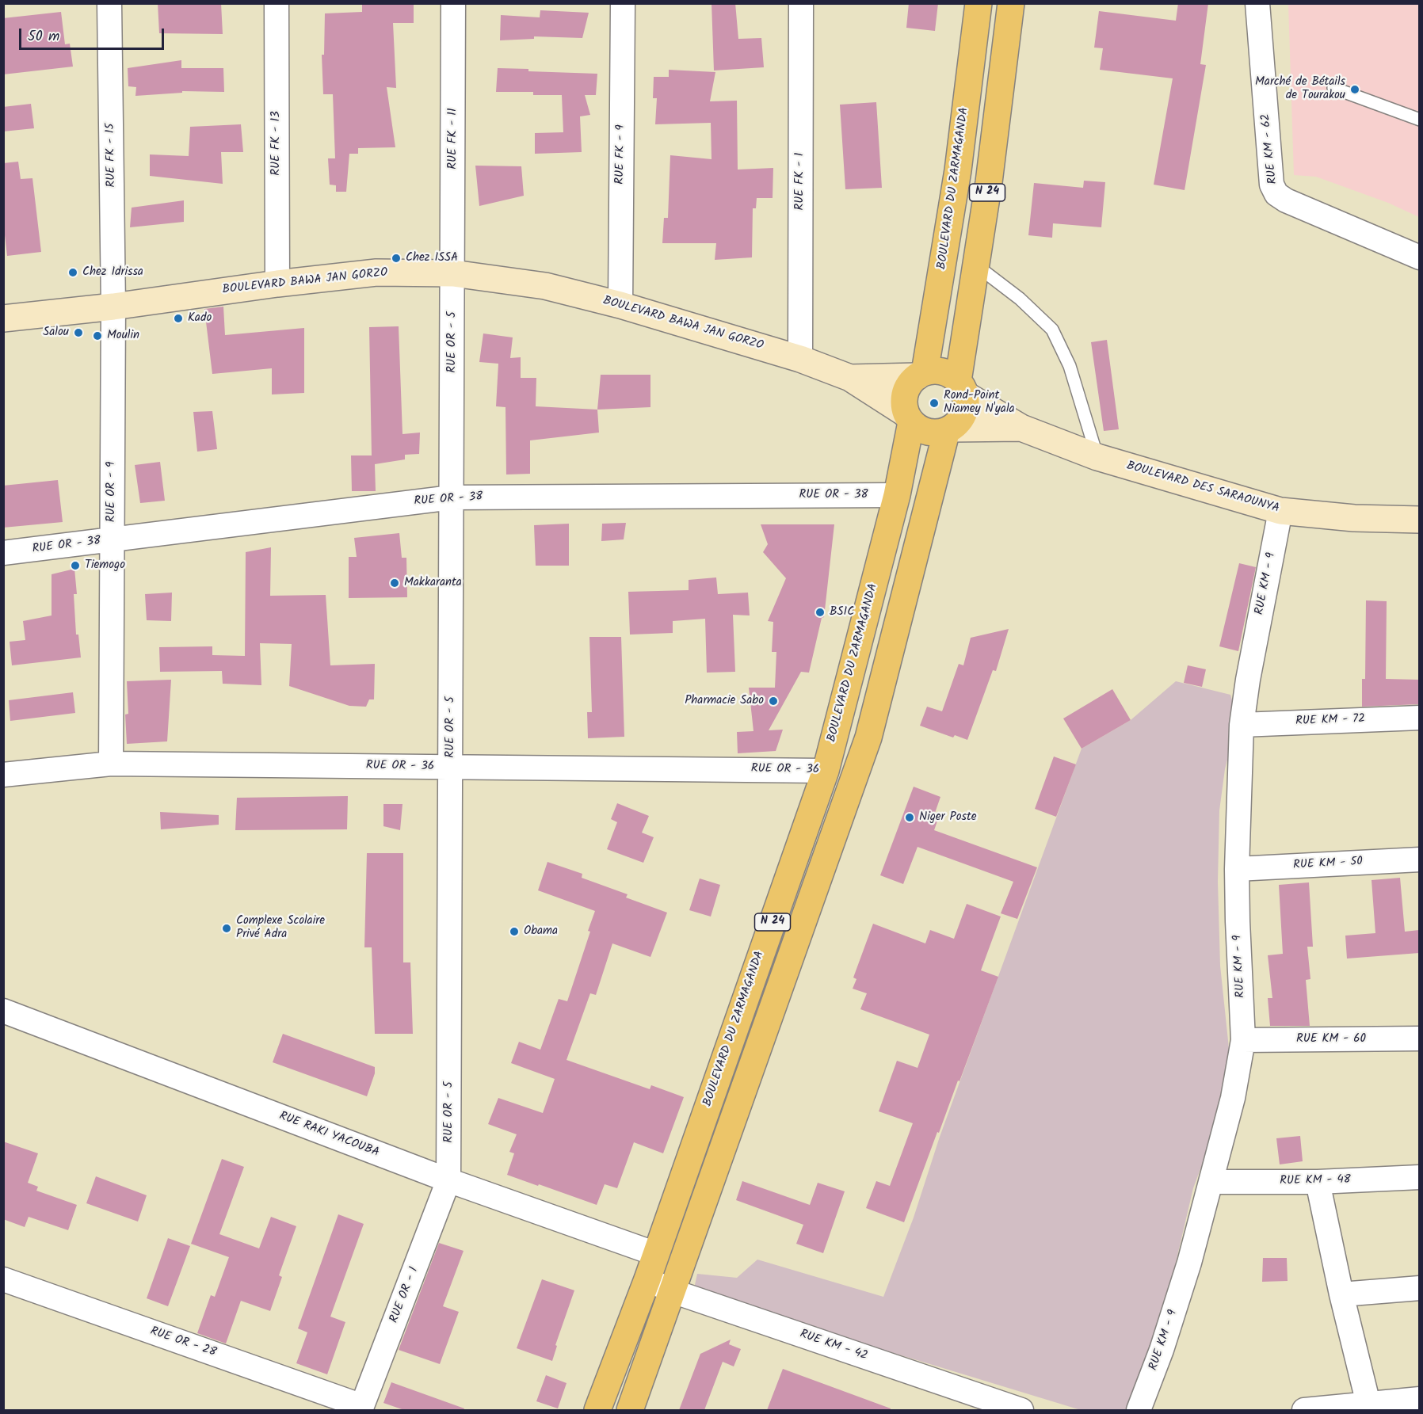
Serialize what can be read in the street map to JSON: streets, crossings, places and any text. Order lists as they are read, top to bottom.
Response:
{
  "streets": {
    "main road": [
      "BOULEVARD DU ZARMAGANDA",
      "N 24",
      "BOULEVARD BAWA JAN GORZO",
      "BOULEVARD DES SARAOUNYA"
    ],
    "street": [
      "RUE FK - 11",
      "RUE FK - 13",
      "RUE KM - 62",
      "RUE FK - 9",
      "RUE FK - 15",
      "RUE FK - 1",
      "RUE OR - 5",
      "RUE OR - 9",
      "RUE OR - 38",
      "RUE KM - 9",
      "RUE KM - 72",
      "RUE OR - 36",
      "RUE KM - 50",
      "RUE KM - 60",
      "RUE RAKI YACOUBA",
      "RUE KM - 48",
      "RUE OR - 1",
      "RUE OR - 28",
      "RUE KM - 42"
    ]
  },
  "crossings": [
    ["RUE FK - 11", "BOULEVARD BAWA JAN GORZO"],
    ["RUE FK - 11", "RUE OR - 5"],
    ["RUE FK - 13", "BOULEVARD BAWA JAN GORZO"],
    ["RUE FK - 9", "BOULEVARD BAWA JAN GORZO"],
    ["RUE FK - 15", "BOULEVARD BAWA JAN GORZO"],
    ["RUE FK - 15", "RUE OR - 9"],
    ["RUE FK - 1", "BOULEVARD BAWA JAN GORZO"],
    ["BOULEVARD DU ZARMAGANDA", "N 24"],
    ["BOULEVARD DU ZARMAGANDA", "BOULEVARD BAWA JAN GORZO"],
    ["BOULEVARD DU ZARMAGANDA", "BOULEVARD DES SARAOUNYA"],
    ["BOULEVARD DU ZARMAGANDA", "RUE OR - 38"],
    ["BOULEVARD DU ZARMAGANDA", "RUE OR - 36"],
    ["BOULEVARD DU ZARMAGANDA", "RUE RAKI YACOUBA"],
    ["BOULEVARD DU ZARMAGANDA", "RUE KM - 42"],
    ["N 24", "BOULEVARD BAWA JAN GORZO"],
    ["N 24", "BOULEVARD DES SARAOUNYA"],
    ["N 24", "RUE KM - 42"],
    ["BOULEVARD BAWA JAN GORZO", "RUE OR - 5"],
    ["BOULEVARD BAWA JAN GORZO", "BOULEVARD DES SARAOUNYA"],
    ["BOULEVARD BAWA JAN GORZO", "RUE OR - 9"],
    ["RUE OR - 5", "RUE OR - 38"],
    ["RUE OR - 5", "RUE OR - 36"],
    ["RUE OR - 5", "RUE RAKI YACOUBA"],
    ["RUE OR - 5", "RUE OR - 1"],
    ["BOULEVARD DES SARAOUNYA", "RUE KM - 9"],
    ["RUE OR - 9", "RUE OR - 38"],
    ["RUE OR - 9", "RUE OR - 36"],
    ["RUE KM - 9", "RUE KM - 72"],
    ["RUE KM - 9", "RUE KM - 50"],
    ["RUE KM - 9", "RUE KM - 60"],
    ["RUE KM - 9", "RUE KM - 48"],
    ["RUE RAKI YACOUBA", "RUE OR - 1"],
    ["RUE OR - 1", "RUE OR - 28"]
  ],
  "places": [
    "Marché de Bétails de Tourakou",
    "Chez ISSA",
    "Chez Idrissa",
    "Kado",
    "Salou",
    "Moulin",
    "Rond-Point Niamey N'yala",
    "Tiemogo",
    "Makkaranta",
    "BSIC",
    "Pharmacie Sabo",
    "Niger Poste",
    "Complexe Scolaire Privé Adra",
    "Obama"
  ],
  "scale_bar": "50 m"
}
